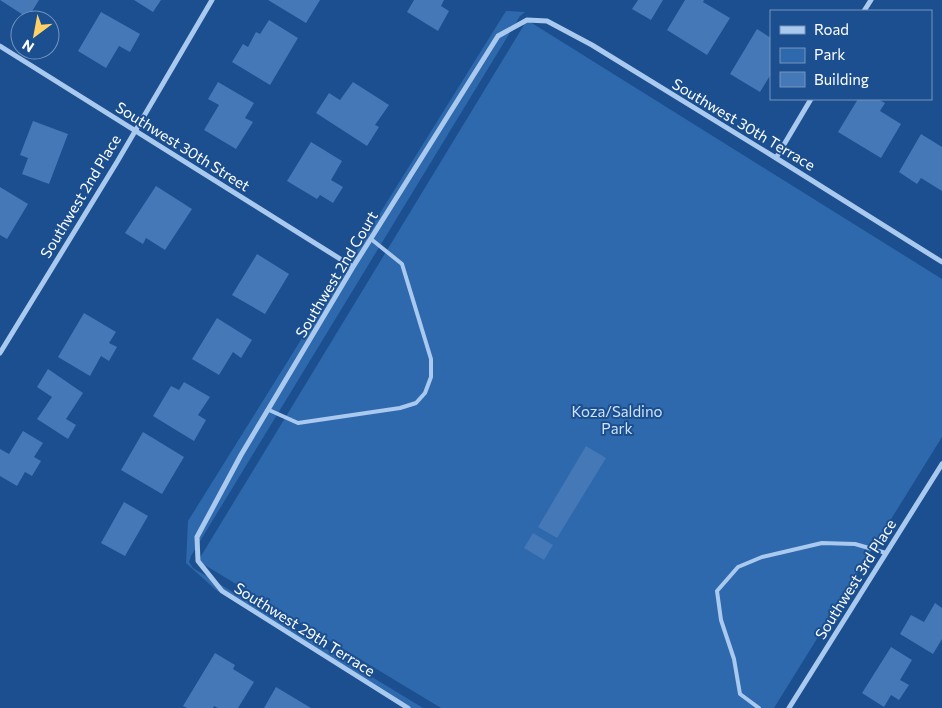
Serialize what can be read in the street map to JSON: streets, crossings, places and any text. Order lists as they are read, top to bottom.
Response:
{
  "streets": {
    "street": [
      "Southwest 30th Terrace",
      "Southwest 30th Street",
      "Southwest 2nd Place",
      "Southwest 2nd Court",
      "Southwest 3rd Place",
      "Southwest 29th Terrace"
    ]
  },
  "crossings": [
    ["Southwest 30th Terrace", "Southwest 2nd Court"],
    ["Southwest 30th Street", "Southwest 2nd Place"],
    ["Southwest 30th Street", "Southwest 2nd Court"],
    ["Southwest 2nd Court", "Southwest 29th Terrace"]
  ],
  "parks": ["Koza/Saldino Park"],
  "legend": ["Road", "Park", "Building"],
  "north": "bottom left"
}
